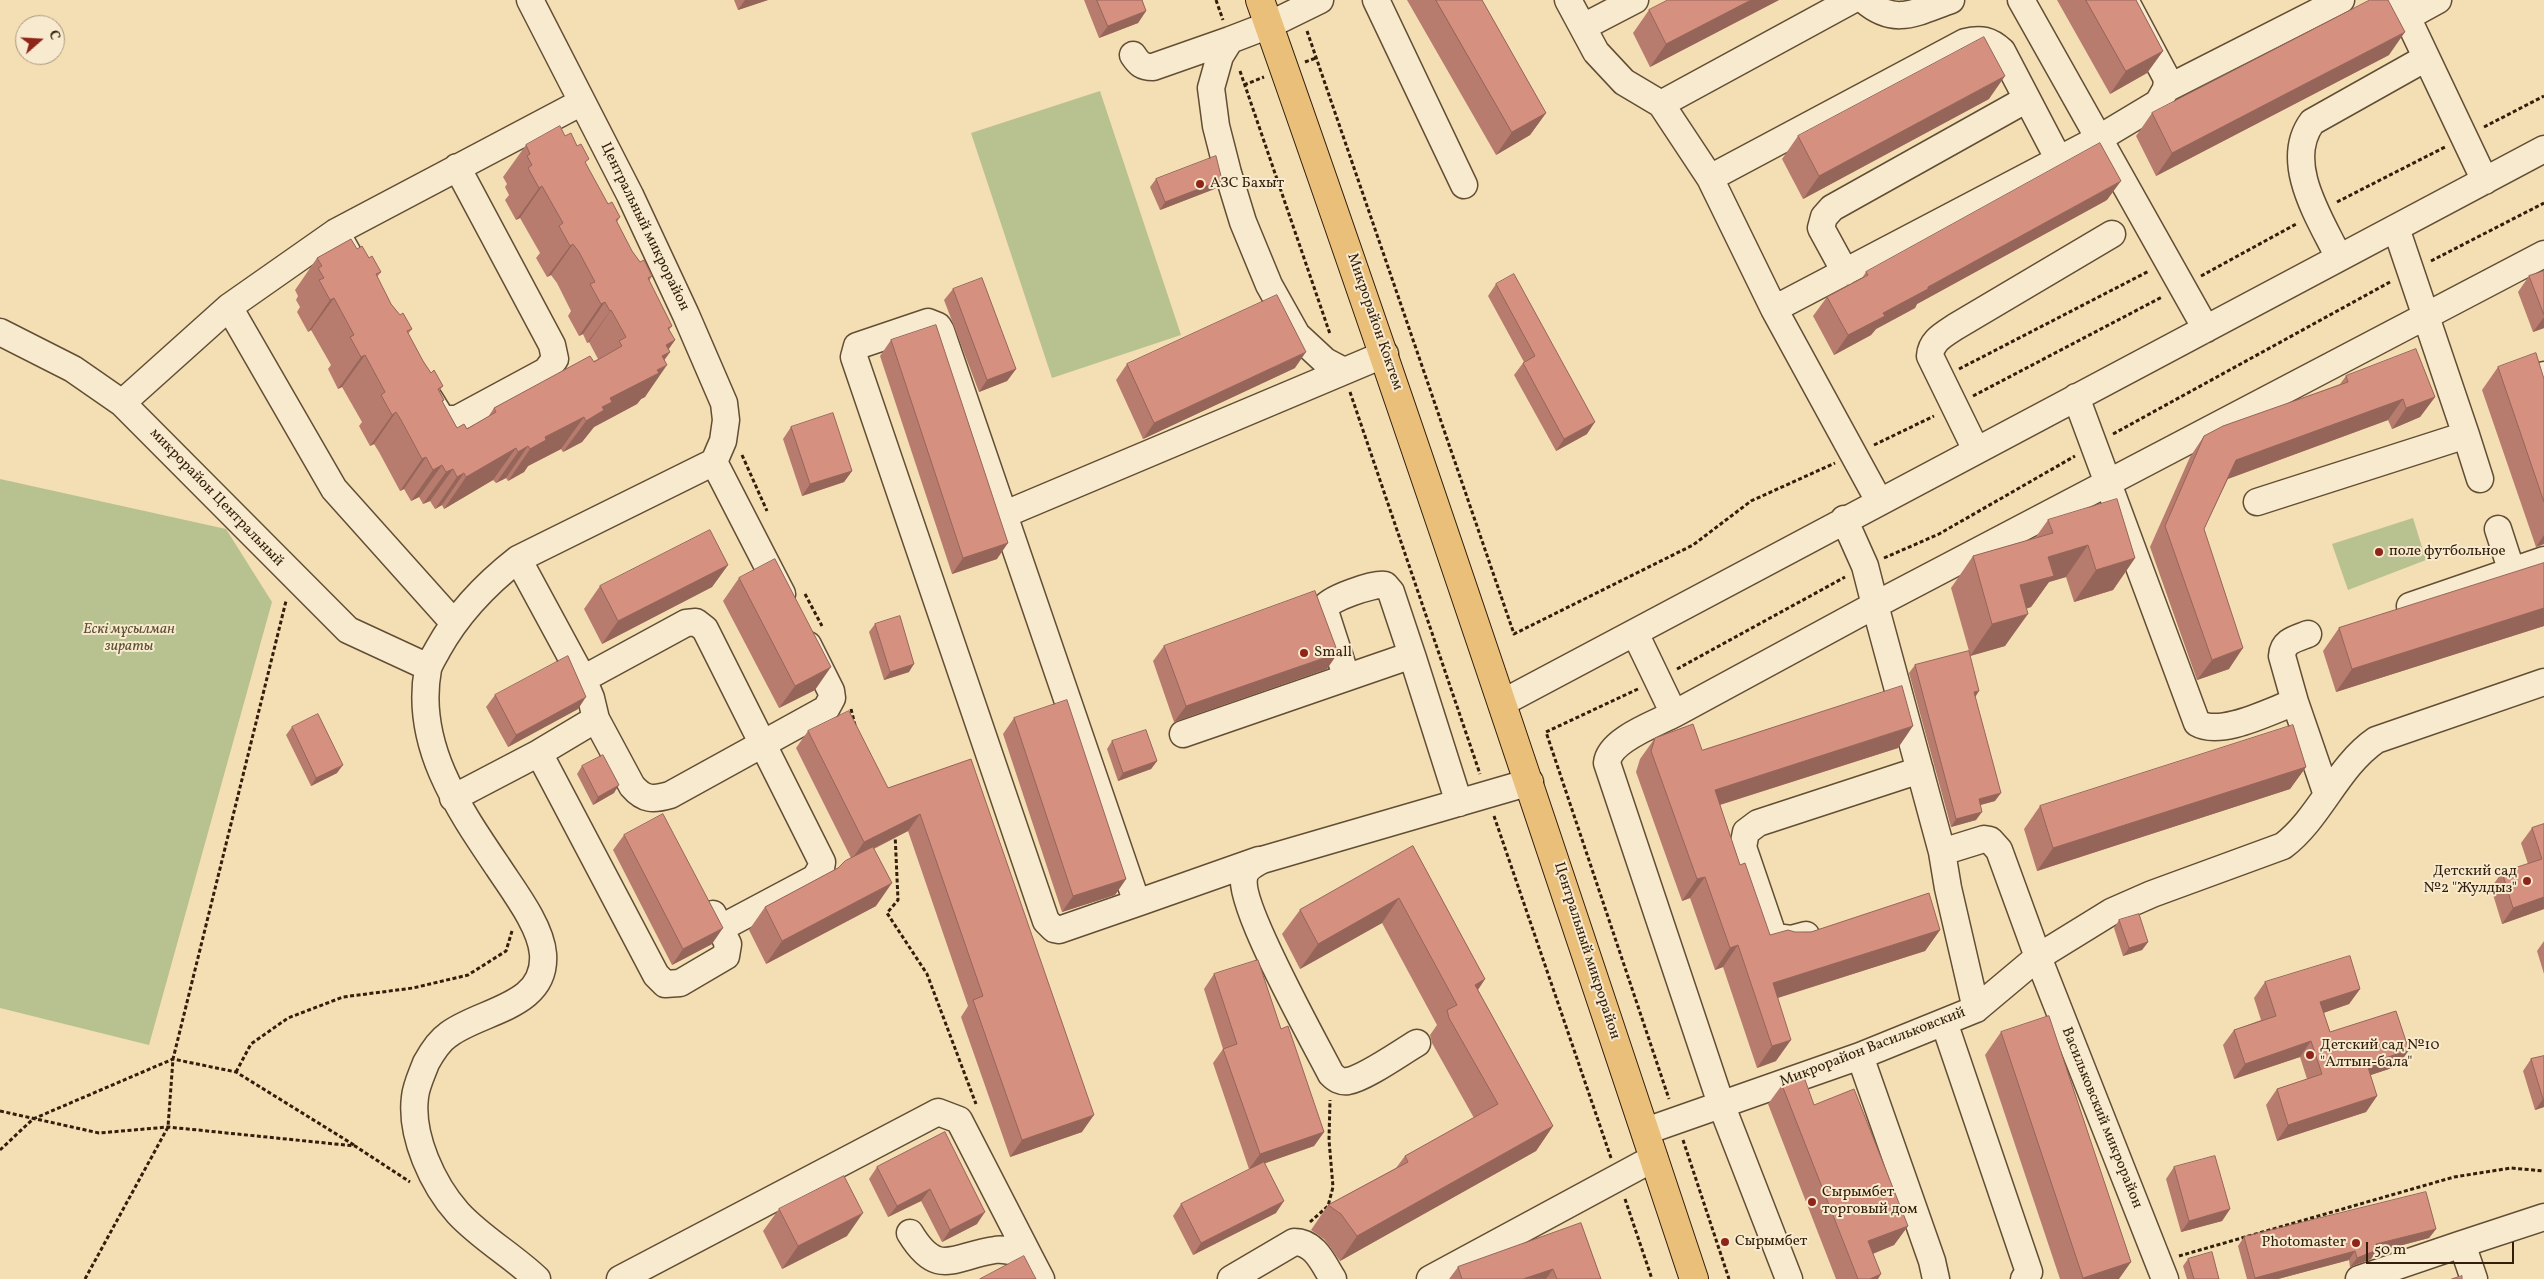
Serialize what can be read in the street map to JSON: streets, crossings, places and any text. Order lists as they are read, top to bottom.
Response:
{
  "streets": {
    "main road": ["Центральный микрорайон", "Микрорайон Коктем"],
    "street": ["микрорайон Центральный", "Микрорайон Васильковский", "Васильковский микрорайон"]
  },
  "crossings": [
    ["Центральный микрорайон", "Микрорайон Коктем"],
    ["Центральный микрорайон", "Микрорайон Васильковский"],
    ["Микрорайон Васильковский", "Васильковский микрорайон"]
  ],
  "parks": ["Ескі мұсылман зираты"],
  "places": [
    "АЗС Бахыт",
    "поле футбольное",
    "Small",
    "Детский сад №2 \"Жулдыз\"",
    "Детский сад №10 \"Алтын-бала\"",
    "Сырымбет торговый дом",
    "Сырымбет",
    "Photomaster"
  ],
  "scale_bar": "50 m",
  "north": "right"
}
